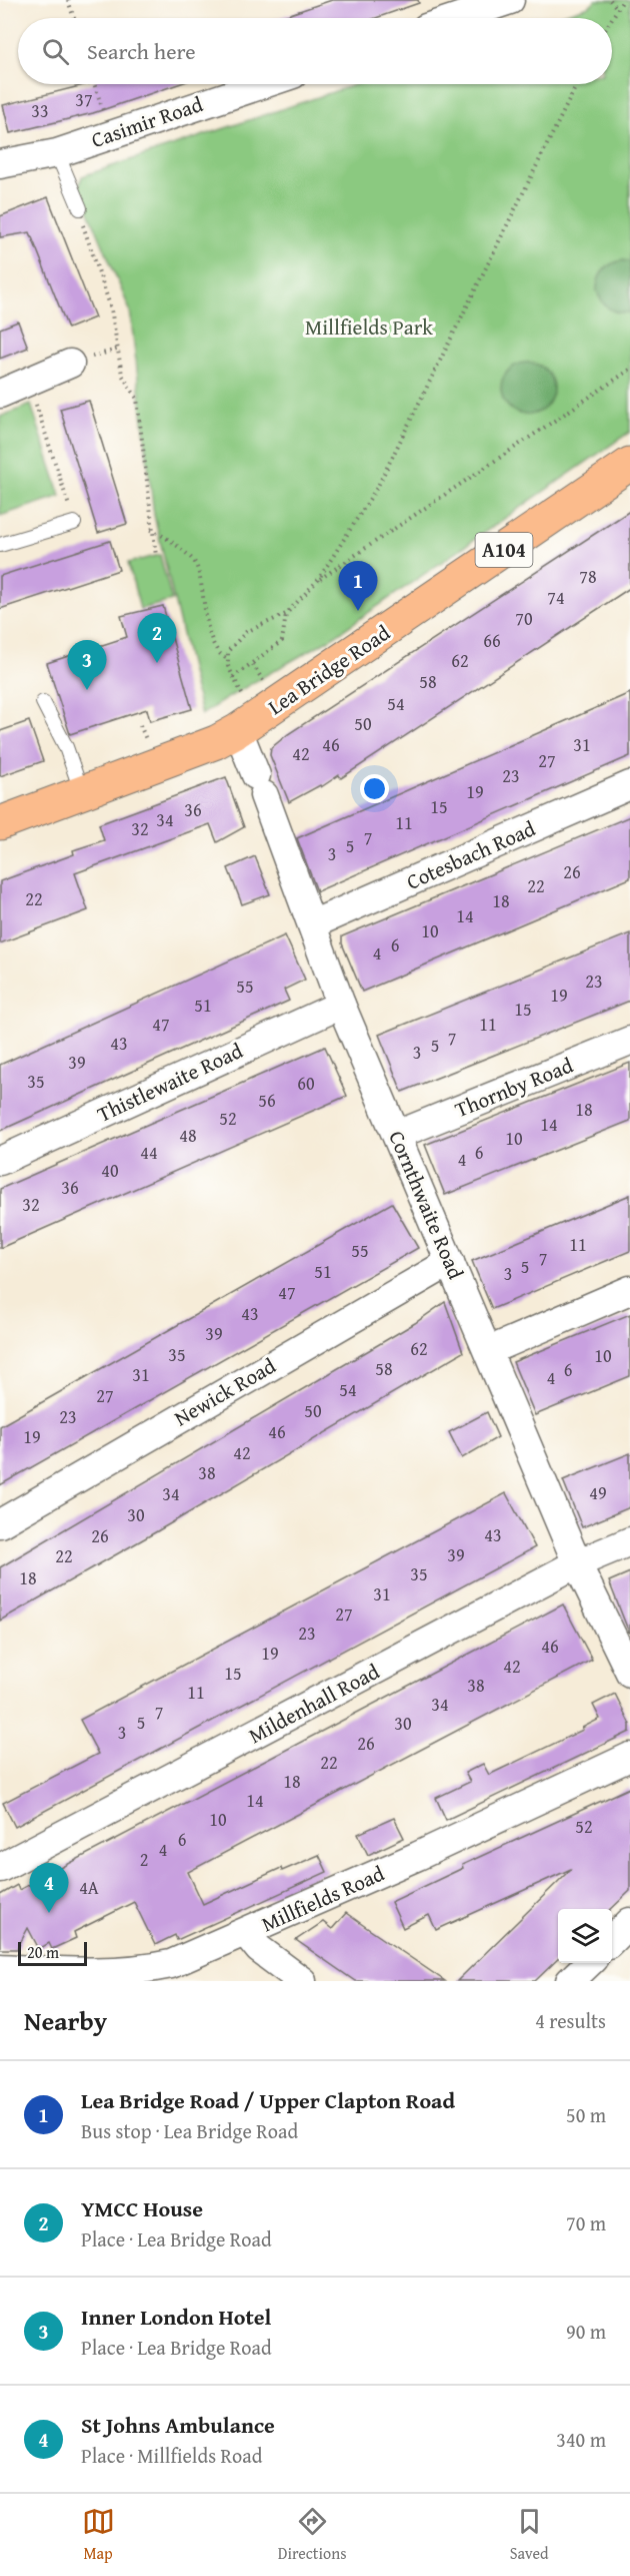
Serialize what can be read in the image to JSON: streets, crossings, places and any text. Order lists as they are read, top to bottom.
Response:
{
  "streets": {
    "main road": ["A104", "Lea Bridge Road"],
    "street": [
      "Casimir Road",
      "Cotesbach Road",
      "Thistlewaite Road",
      "Thornby Road",
      "Cornthwaite Road",
      "Newick Road",
      "Mildenhall Road",
      "Millfields Road"
    ]
  },
  "crossings": [
    ["Lea Bridge Road", "Cornthwaite Road"],
    ["Cotesbach Road", "Cornthwaite Road"],
    ["Thistlewaite Road", "Cornthwaite Road"],
    ["Thornby Road", "Cornthwaite Road"],
    ["Cornthwaite Road", "Newick Road"],
    ["Cornthwaite Road", "Mildenhall Road"]
  ],
  "parks": ["Millfields Park"],
  "house_numbers": [
    "37",
    "33",
    "78",
    "74",
    "70",
    "66",
    "62",
    "58",
    "54",
    "50",
    "46",
    "31",
    "42",
    "27",
    "23",
    "19",
    "15",
    "36",
    "34",
    "11",
    "32",
    "7",
    "5",
    "3",
    "26",
    "22",
    "22",
    "18",
    "14",
    "10",
    "6",
    "4",
    "23",
    "55",
    "19",
    "51",
    "15",
    "47",
    "11",
    "7",
    "43",
    "5",
    "3",
    "39",
    "35",
    "60",
    "56",
    "18",
    "52",
    "14",
    "48",
    "10",
    "44",
    "6",
    "4",
    "40",
    "36",
    "32",
    "11",
    "55",
    "7",
    "5",
    "51",
    "3",
    "47",
    "43",
    "39",
    "62",
    "35",
    "10",
    "58",
    "6",
    "31",
    "4",
    "54",
    "27",
    "50",
    "23",
    "46",
    "19",
    "42",
    "38",
    "49",
    "34",
    "30",
    "43",
    "26",
    "39",
    "22",
    "35",
    "18",
    "31",
    "27",
    "23",
    "46",
    "19",
    "42",
    "15",
    "38",
    "11",
    "34",
    "7",
    "5",
    "30",
    "3",
    "26",
    "22",
    "18",
    "14",
    "10",
    "52",
    "6",
    "4",
    "2",
    "4A"
  ],
  "scale_bar": "20 m",
  "page": {
    "search": "Search here",
    "pins": [
      "1",
      "2",
      "3",
      "4"
    ],
    "scale": "20 m",
    "heading": ["Nearby", "4 results"],
    "list": [
      {
        "mark": "1",
        "name": "Lea Bridge Road / Upper Clapton Road",
        "note": "Bus stop · Lea Bridge Road",
        "value": "50 m"
      },
      {
        "mark": "2",
        "name": "YMCC House",
        "note": "Place · Lea Bridge Road",
        "value": "70 m"
      },
      {
        "mark": "3",
        "name": "Inner London Hotel",
        "note": "Place · Lea Bridge Road",
        "value": "90 m"
      },
      {
        "mark": "4",
        "name": "St Johns Ambulance",
        "note": "Place · Millfields Road",
        "value": "340 m"
      }
    ],
    "nav": ["Map", "Directions", "Saved"]
  }
}
